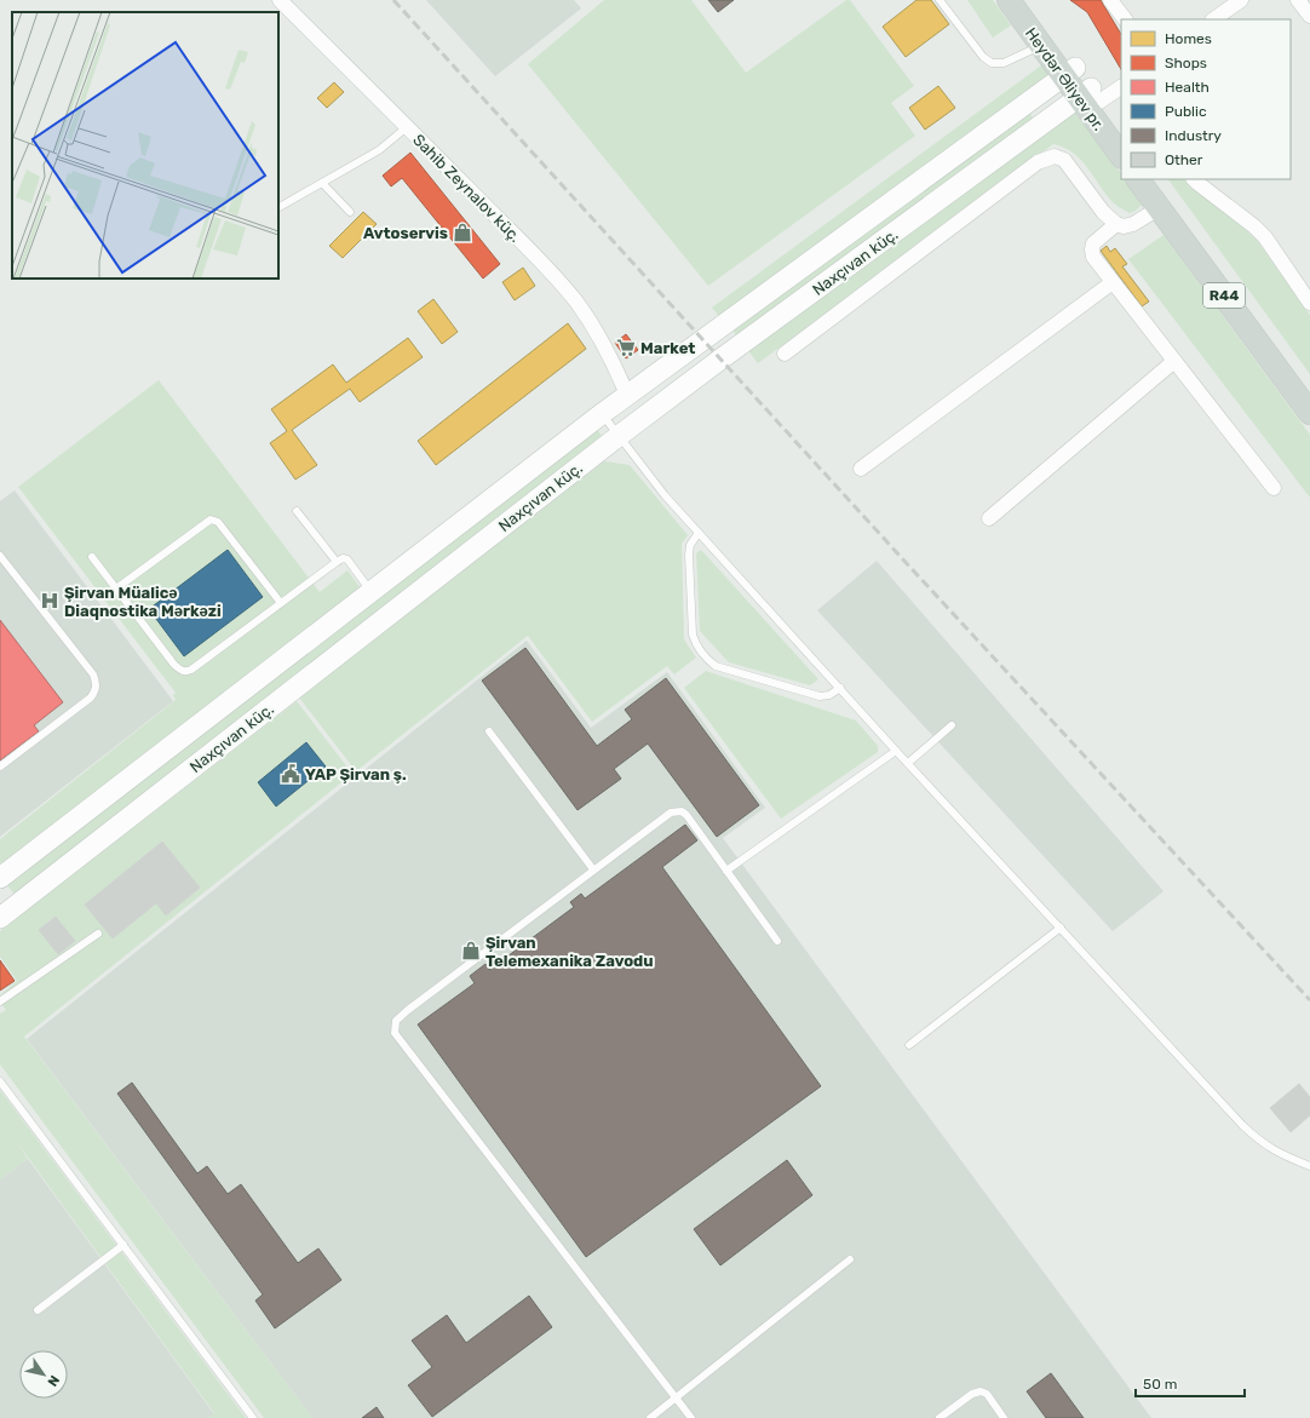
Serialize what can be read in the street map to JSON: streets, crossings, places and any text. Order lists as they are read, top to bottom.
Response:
{
  "streets": {
    "main road": ["Heydər Əliyev pr.", "Naxçıvan küç.", "R44"],
    "street": ["Sahib Zeynalov küç."]
  },
  "crossings": [
    ["Heydər Əliyev pr.", "Naxçıvan küç."],
    ["Sahib Zeynalov küç.", "Naxçıvan küç."]
  ],
  "places": {
    "shop": ["Avtoservis", "Şirvan Telemexanika Zavodu"],
    "supermarket": ["Market"],
    "hospital": ["Şirvan Müalicə Diaqnostika Mərkəzi"],
    "public building": ["YAP Şirvan ş."]
  },
  "legend": [
    "Homes",
    "Shops",
    "Health",
    "Public",
    "Industry",
    "Other"
  ],
  "scale_bar": "50 m",
  "north": "bottom right"
}
